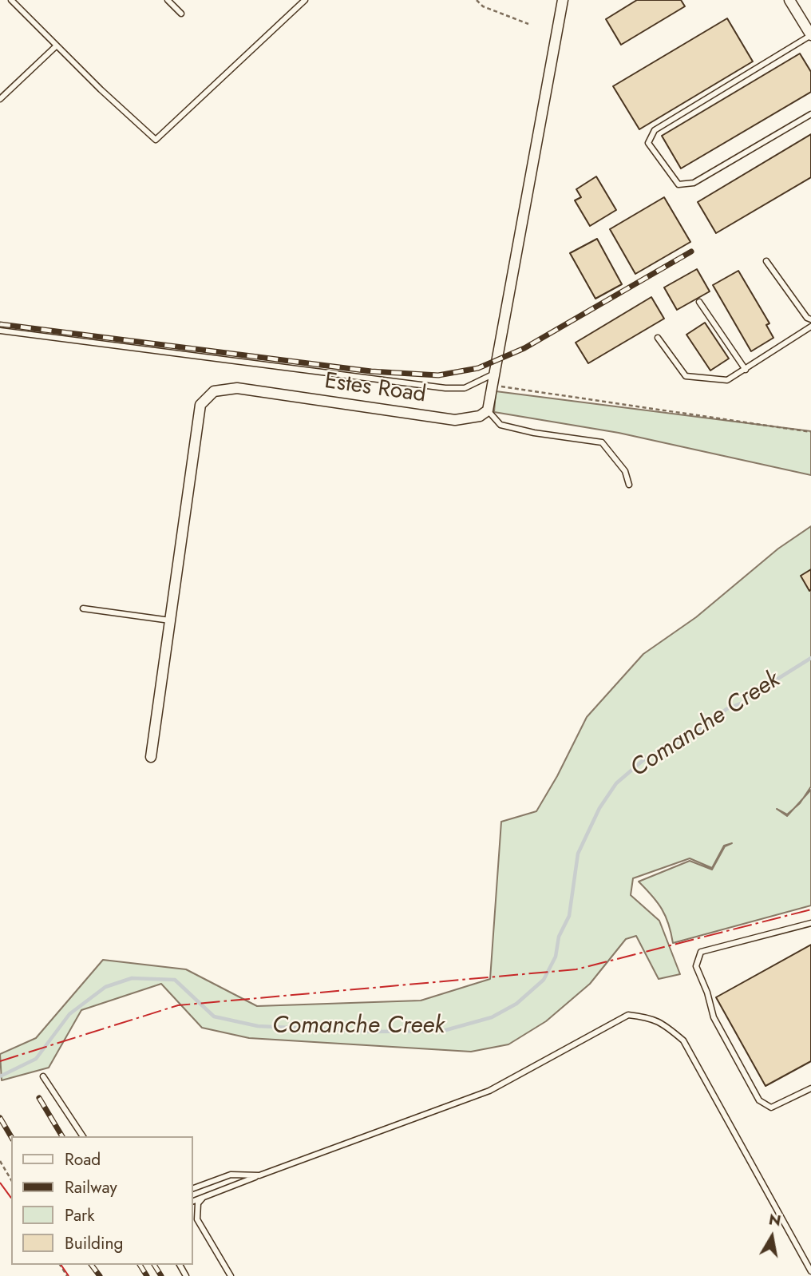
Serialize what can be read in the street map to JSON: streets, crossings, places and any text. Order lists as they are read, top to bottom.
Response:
{
  "streets": {
    "street": ["Estes Road"]
  },
  "water": ["Comanche Creek"],
  "legend": [
    "Road",
    "Railway",
    "Park",
    "Building"
  ],
  "north": "top"
}
